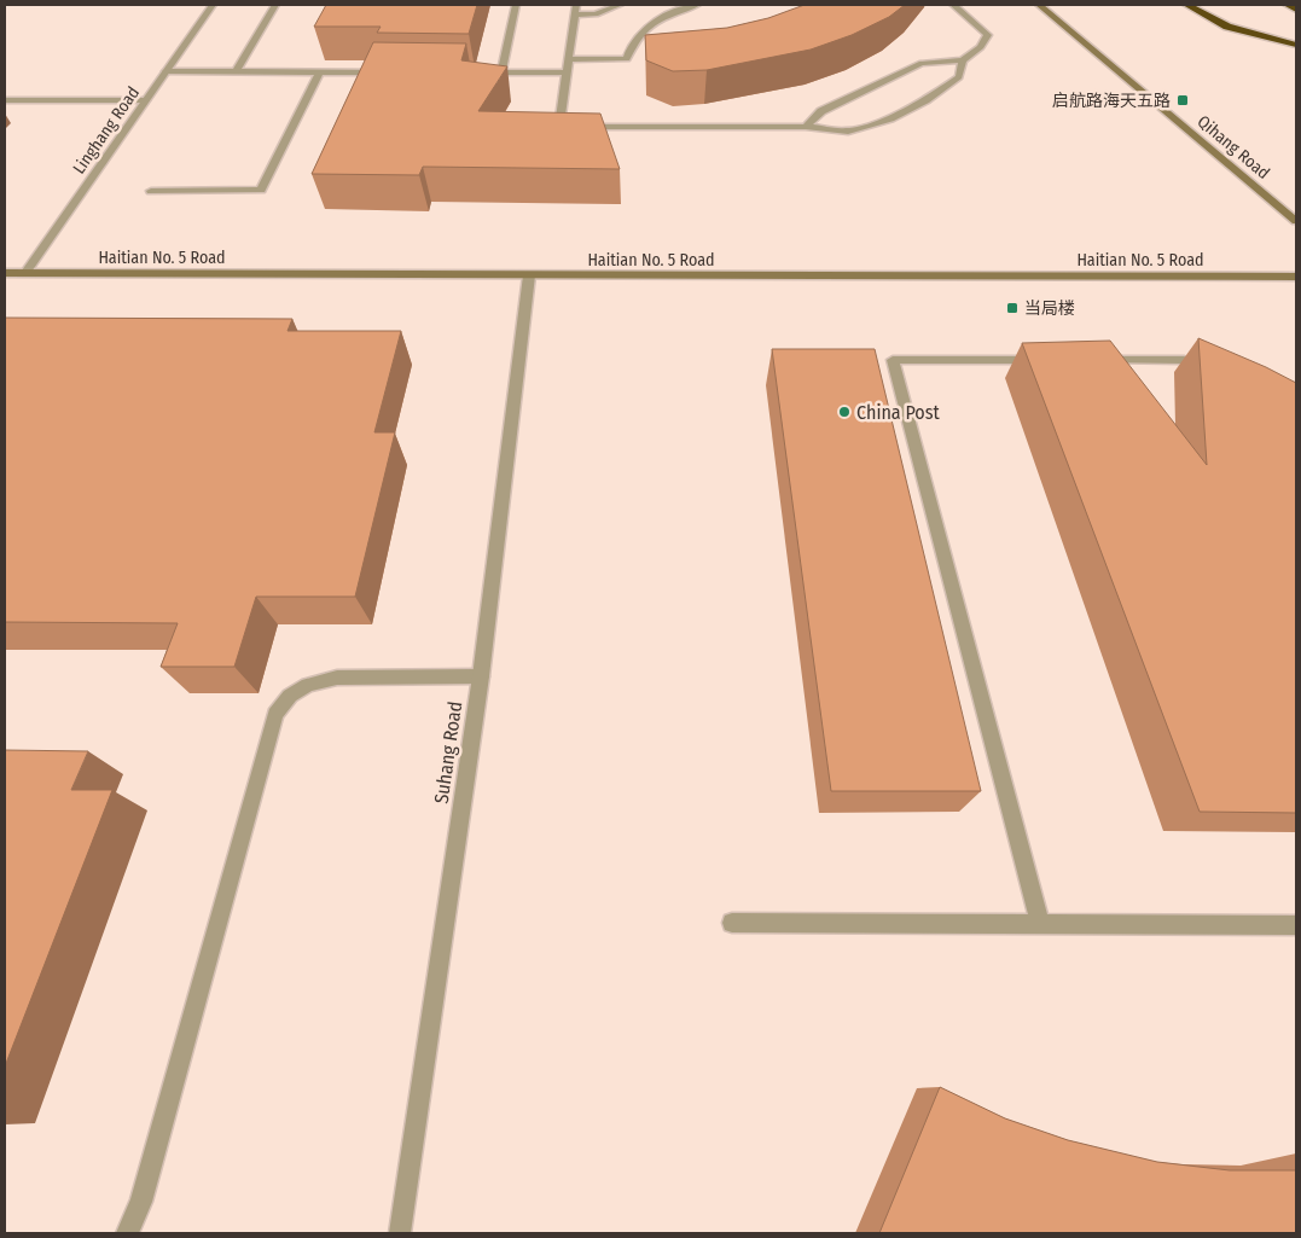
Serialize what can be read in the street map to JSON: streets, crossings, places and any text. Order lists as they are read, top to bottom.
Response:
{
  "streets": {
    "street": [
      "Linghang Road",
      "Qihang Road",
      "Haitian No. 5 Road",
      "Suhang Road"
    ]
  },
  "crossings": [
    ["Linghang Road", "Haitian No. 5 Road"],
    ["Haitian No. 5 Road", "Suhang Road"]
  ],
  "places": {
    "transit": ["启航路海天五路", "当局楼"],
    "other": ["China Post"]
  }
}
